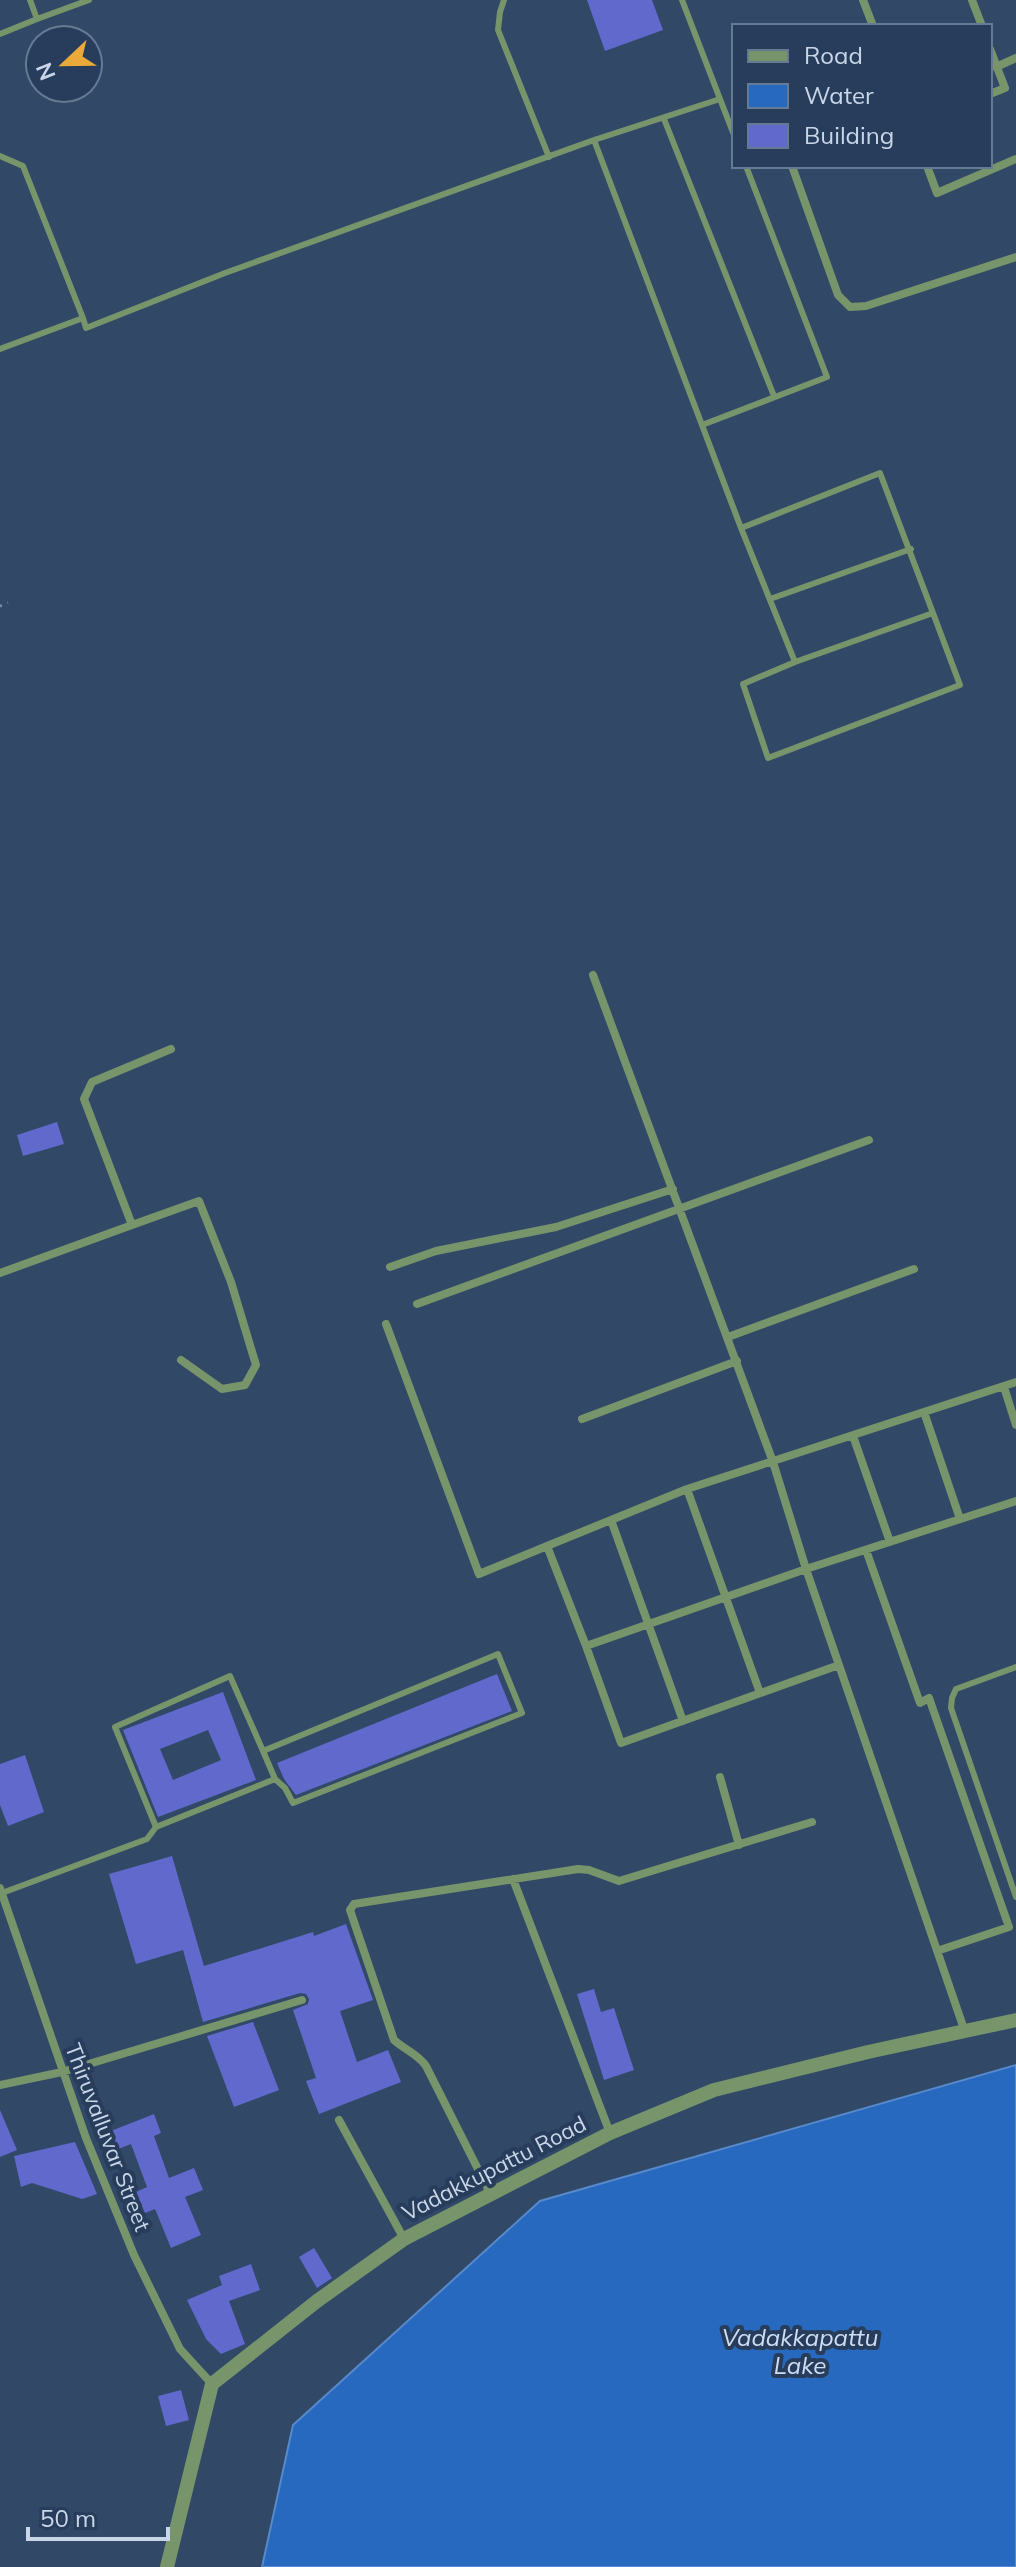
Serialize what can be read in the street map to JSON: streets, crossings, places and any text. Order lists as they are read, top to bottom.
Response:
{
  "streets": {
    "street": ["Thiruvalluvar Street", "Vadakkupattu Road"]
  },
  "crossings": [
    ["Thiruvalluvar Street", "Vadakkupattu Road"]
  ],
  "water": ["Vadakkapattu Lake"],
  "legend": ["Road", "Water", "Building"],
  "scale_bar": "50 m",
  "north": "left"
}
